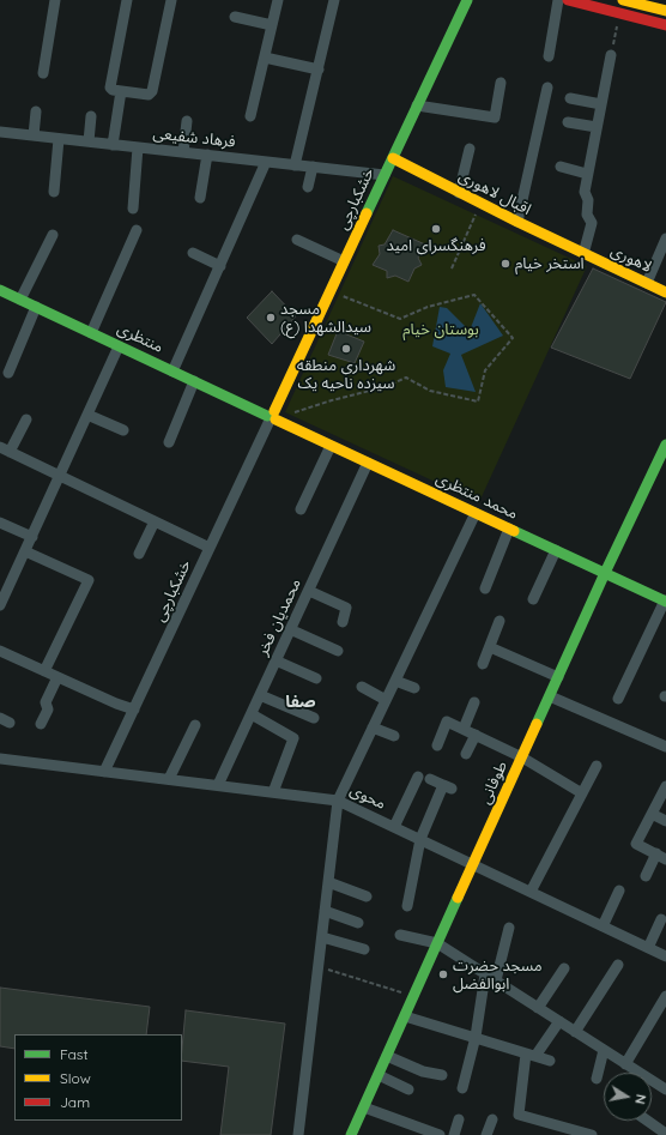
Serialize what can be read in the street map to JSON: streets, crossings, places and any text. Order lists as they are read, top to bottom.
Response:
{
  "streets": {
    "main road": [
      "اقبال لاهوری",
      "خشکبارچی",
      "لاهوری",
      "منتظری",
      "محمد منتظری",
      "طوفانی"
    ],
    "street": ["فرهاد شفیعی", "محمدیان فخر", "محوی"]
  },
  "crossings": [
    ["فرهاد شفیعی", "خشکبارچی"],
    ["اقبال لاهوری", "خشکبارچی"],
    ["اقبال لاهوری", "لاهوری"],
    ["خشکبارچی", "منتظری"],
    ["خشکبارچی", "محمد منتظری"],
    ["خشکبارچی", "محوی"],
    ["منتظری", "محمد منتظری"],
    ["محمد منتظری", "محمدیان فخر"],
    ["محمد منتظری", "طوفانی"],
    ["محمدیان فخر", "محوی"],
    ["طوفانی", "محوی"]
  ],
  "districts": ["صفا"],
  "parks": ["بوستان خیام"],
  "places": [
    "فرهنگسرای امید",
    "استخر خیام",
    "مسجد سیدالشهدا (ع)",
    "شهرداری منطقه سیزده ناحیه یک",
    "مسجد حضرت ابوالفضل"
  ],
  "legend": ["Fast", "Slow", "Jam"],
  "north": "right"
}
